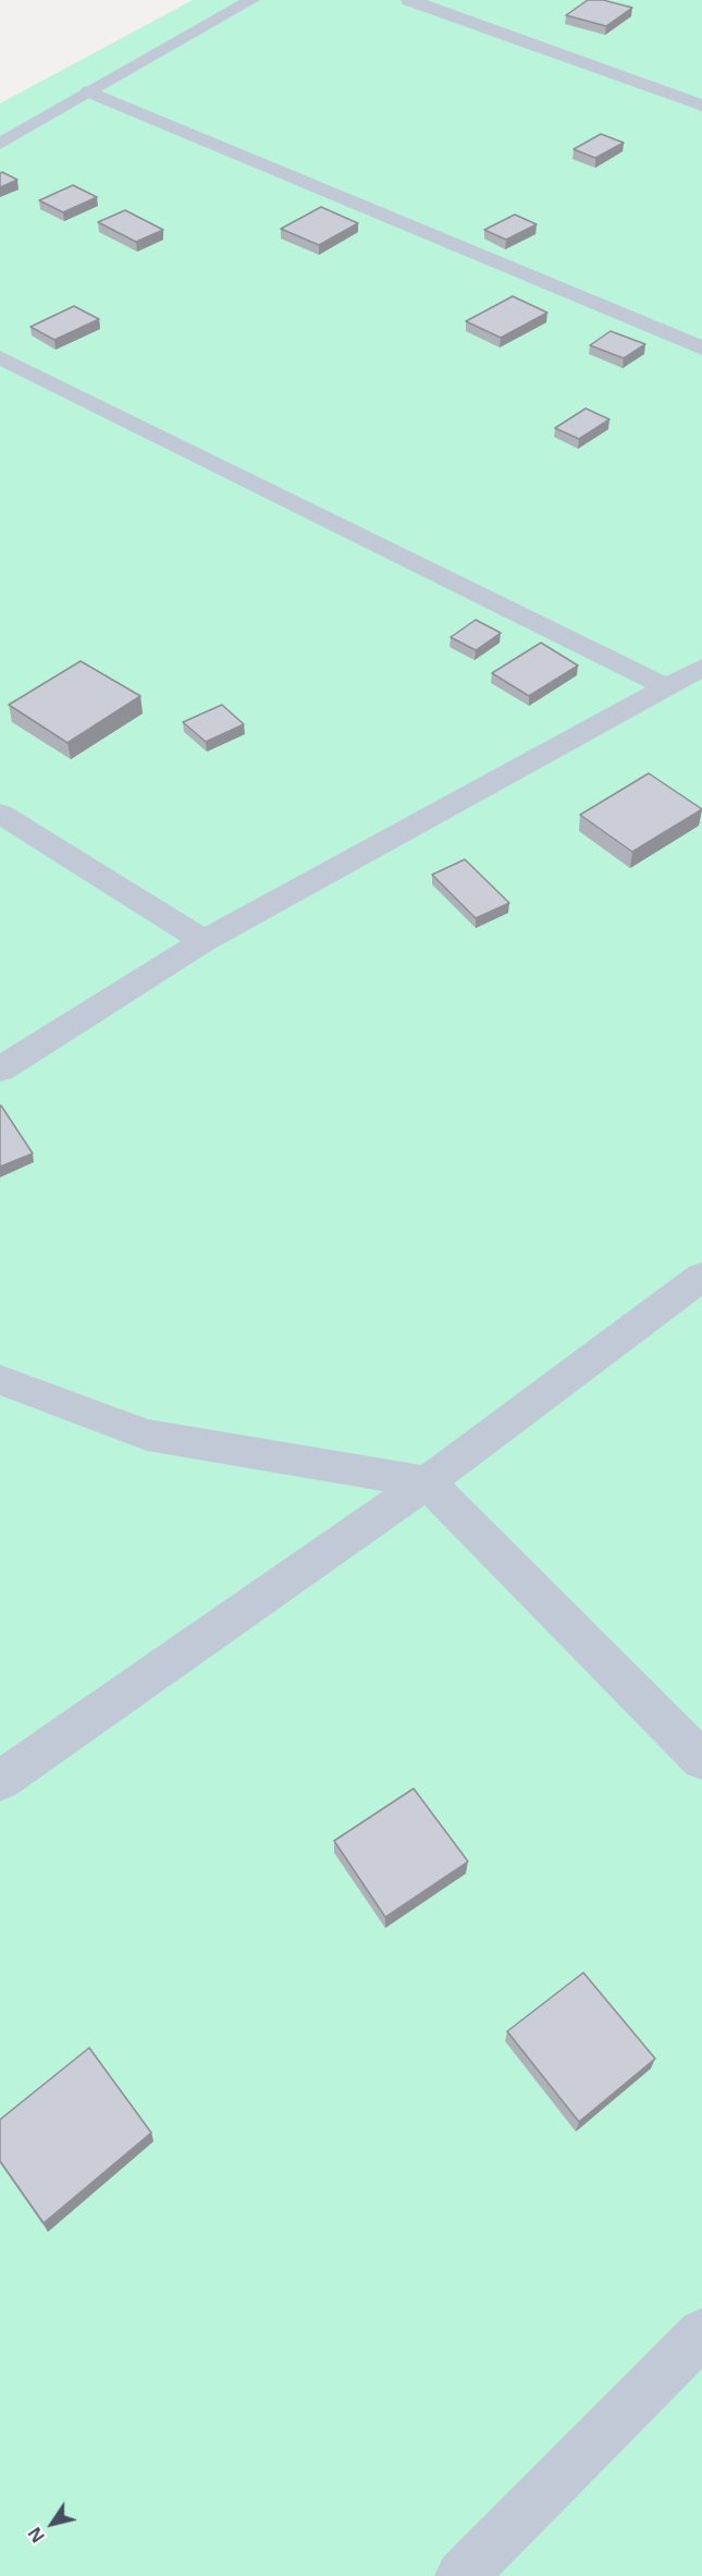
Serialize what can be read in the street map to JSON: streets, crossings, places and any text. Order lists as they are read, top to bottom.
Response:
{
  "north": "bottom left"
}
